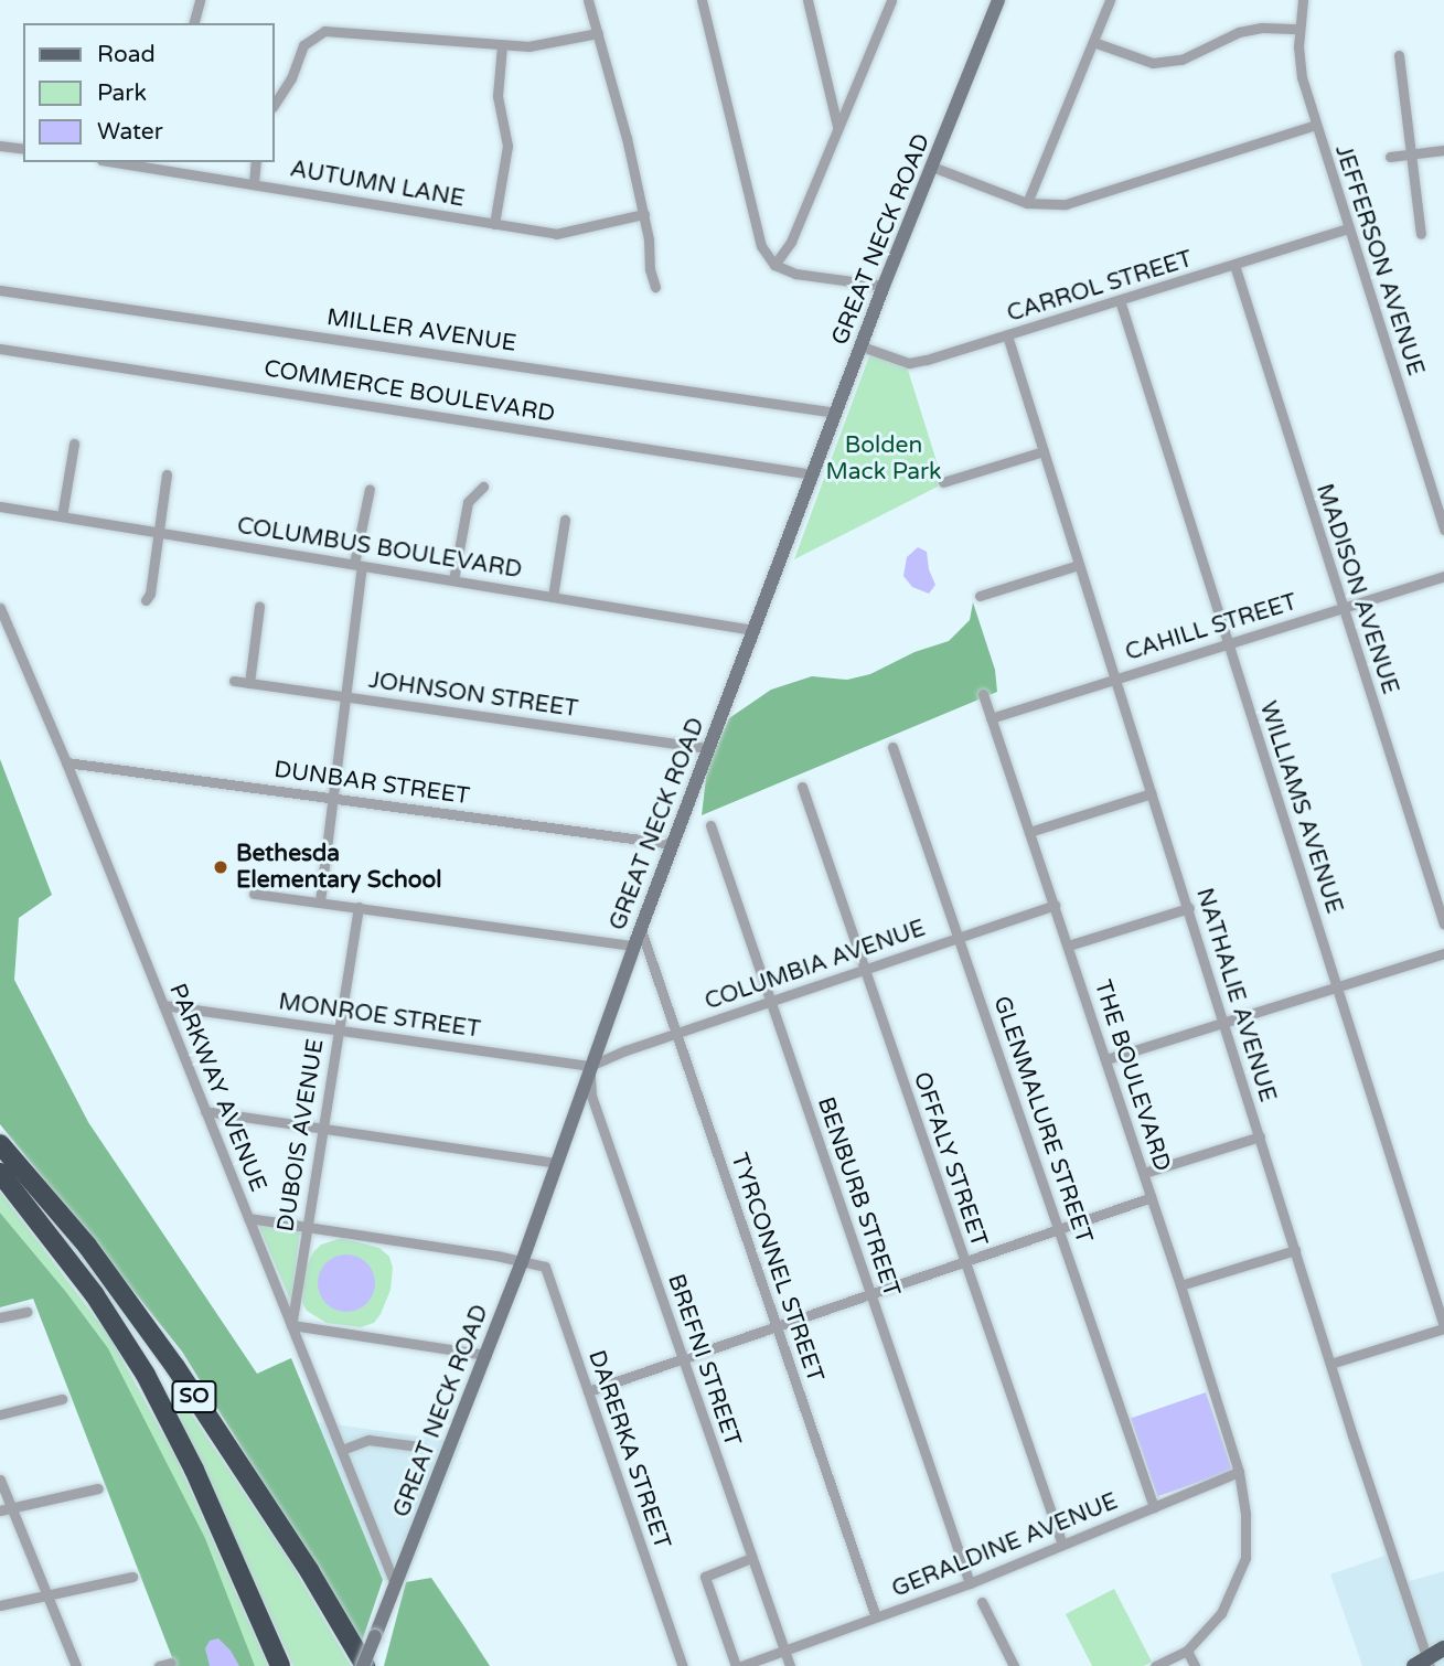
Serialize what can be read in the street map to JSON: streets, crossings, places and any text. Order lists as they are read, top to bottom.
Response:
{
  "streets": {
    "highway": ["SO"],
    "main road": ["GREAT NECK ROAD"],
    "street": [
      "AUTUMN LANE",
      "JEFFERSON AVENUE",
      "CARROL STREET",
      "MILLER AVENUE",
      "COMMERCE BOULEVARD",
      "COLUMBUS BOULEVARD",
      "MADISON AVENUE",
      "CAHILL STREET",
      "JOHNSON STREET",
      "DUNBAR STREET",
      "WILLIAMS AVENUE",
      "COLUMBIA AVENUE",
      "NATHALIE AVENUE",
      "MONROE STREET",
      "THE BOULEVARD",
      "PARKWAY AVENUE",
      "GLENMALURE STREET",
      "DUBOIS AVENUE",
      "OFFALY STREET",
      "BENBURB STREET",
      "TYRCONNEL STREET",
      "BREFNI STREET",
      "DARERKA STREET",
      "GERALDINE AVENUE"
    ]
  },
  "crossings": [
    ["GREAT NECK ROAD", "CARROL STREET"],
    ["GREAT NECK ROAD", "MILLER AVENUE"],
    ["GREAT NECK ROAD", "COMMERCE BOULEVARD"],
    ["GREAT NECK ROAD", "COLUMBUS BOULEVARD"],
    ["GREAT NECK ROAD", "JOHNSON STREET"],
    ["GREAT NECK ROAD", "DUNBAR STREET"],
    ["GREAT NECK ROAD", "COLUMBIA AVENUE"],
    ["GREAT NECK ROAD", "MONROE STREET"],
    ["GREAT NECK ROAD", "PARKWAY AVENUE"],
    ["GREAT NECK ROAD", "TYRCONNEL STREET"],
    ["GREAT NECK ROAD", "BREFNI STREET"],
    ["GREAT NECK ROAD", "SO"],
    ["GREAT NECK ROAD", "DARERKA STREET"],
    ["JEFFERSON AVENUE", "CARROL STREET"],
    ["CARROL STREET", "MADISON AVENUE"],
    ["CARROL STREET", "WILLIAMS AVENUE"],
    ["CARROL STREET", "NATHALIE AVENUE"],
    ["MADISON AVENUE", "CAHILL STREET"],
    ["CAHILL STREET", "WILLIAMS AVENUE"],
    ["CAHILL STREET", "NATHALIE AVENUE"],
    ["CAHILL STREET", "THE BOULEVARD"],
    ["DUNBAR STREET", "PARKWAY AVENUE"],
    ["COLUMBIA AVENUE", "MONROE STREET"],
    ["COLUMBIA AVENUE", "THE BOULEVARD"],
    ["COLUMBIA AVENUE", "GLENMALURE STREET"],
    ["COLUMBIA AVENUE", "OFFALY STREET"],
    ["COLUMBIA AVENUE", "BENBURB STREET"],
    ["COLUMBIA AVENUE", "TYRCONNEL STREET"],
    ["COLUMBIA AVENUE", "BREFNI STREET"],
    ["MONROE STREET", "PARKWAY AVENUE"],
    ["MONROE STREET", "DUBOIS AVENUE"],
    ["MONROE STREET", "BREFNI STREET"],
    ["THE BOULEVARD", "GERALDINE AVENUE"],
    ["PARKWAY AVENUE", "DUBOIS AVENUE"],
    ["GLENMALURE STREET", "GERALDINE AVENUE"],
    ["OFFALY STREET", "GERALDINE AVENUE"],
    ["BENBURB STREET", "GERALDINE AVENUE"],
    ["TYRCONNEL STREET", "GERALDINE AVENUE"],
    ["BREFNI STREET", "GERALDINE AVENUE"]
  ],
  "parks": ["Bolden Mack Park"],
  "places": ["Bethesda Elementary School"],
  "legend": ["Road", "Park", "Water"]
}
